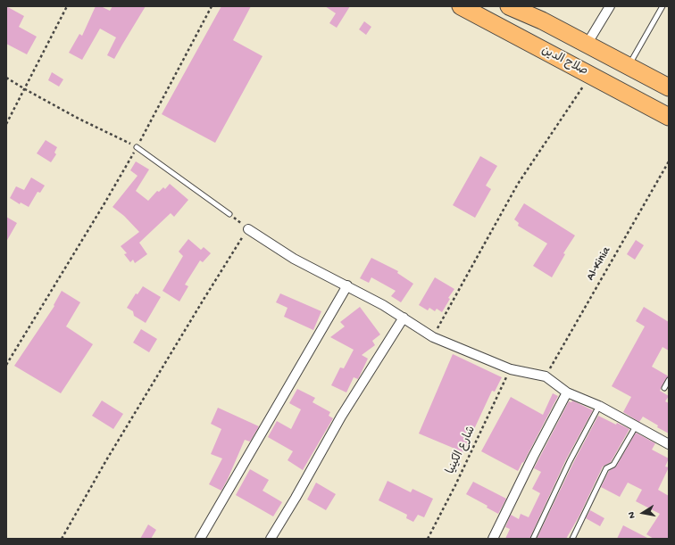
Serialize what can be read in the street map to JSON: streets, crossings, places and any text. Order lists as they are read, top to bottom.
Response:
{
  "streets": {
    "highway": ["صلاح الدين"],
    "path": ["Al-Kinia", "شارع الكينيا"]
  },
  "north": "left"
}
